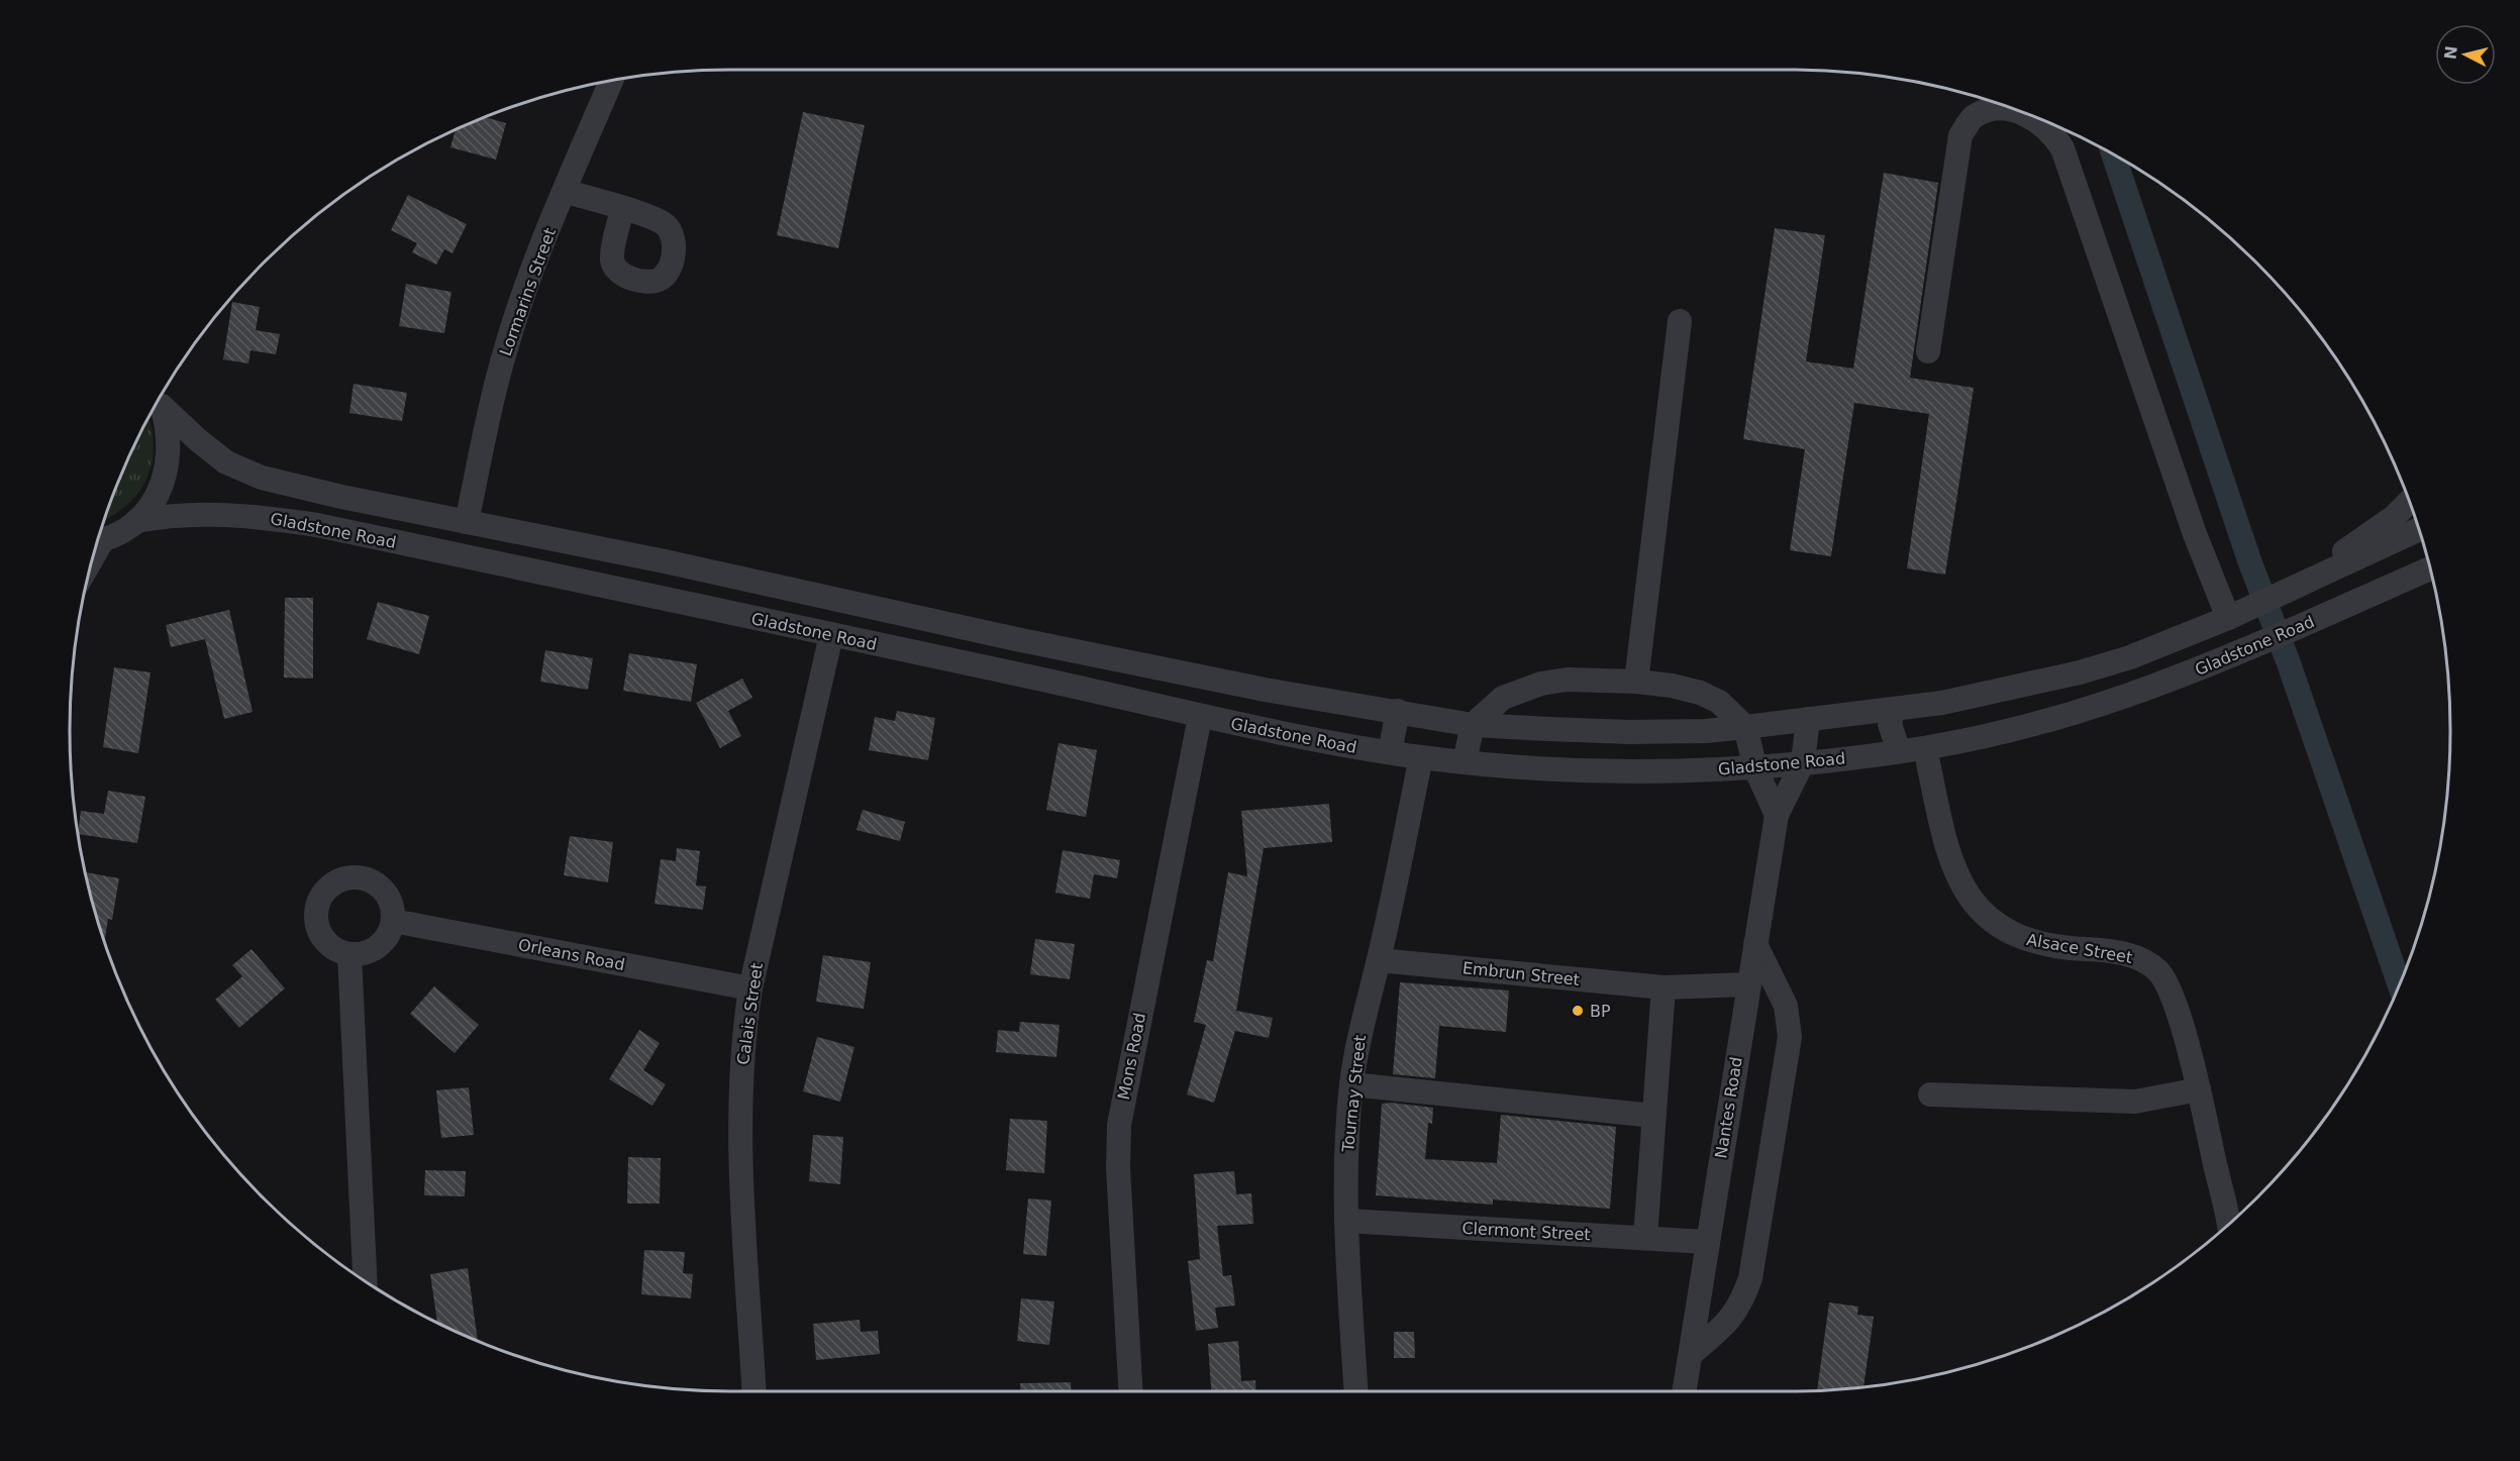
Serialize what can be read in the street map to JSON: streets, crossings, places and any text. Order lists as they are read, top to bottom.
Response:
{
  "streets": {
    "street": [
      "Lormarins Street",
      "Gladstone Road",
      "Alsace Street",
      "Orleans Road",
      "Embrun Street",
      "Calais Street",
      "Mons Road",
      "Tournay Street",
      "Nantes Road",
      "Clermont Street"
    ]
  },
  "crossings": [
    ["Lormarins Street", "Gladstone Road"],
    ["Gladstone Road", "Alsace Street"],
    ["Gladstone Road", "Calais Street"],
    ["Gladstone Road", "Mons Road"],
    ["Gladstone Road", "Tournay Street"],
    ["Gladstone Road", "Nantes Road"],
    ["Orleans Road", "Calais Street"],
    ["Embrun Street", "Tournay Street"],
    ["Embrun Street", "Nantes Road"],
    ["Tournay Street", "Clermont Street"],
    ["Nantes Road", "Clermont Street"]
  ],
  "places": ["BP"],
  "north": "left"
}
